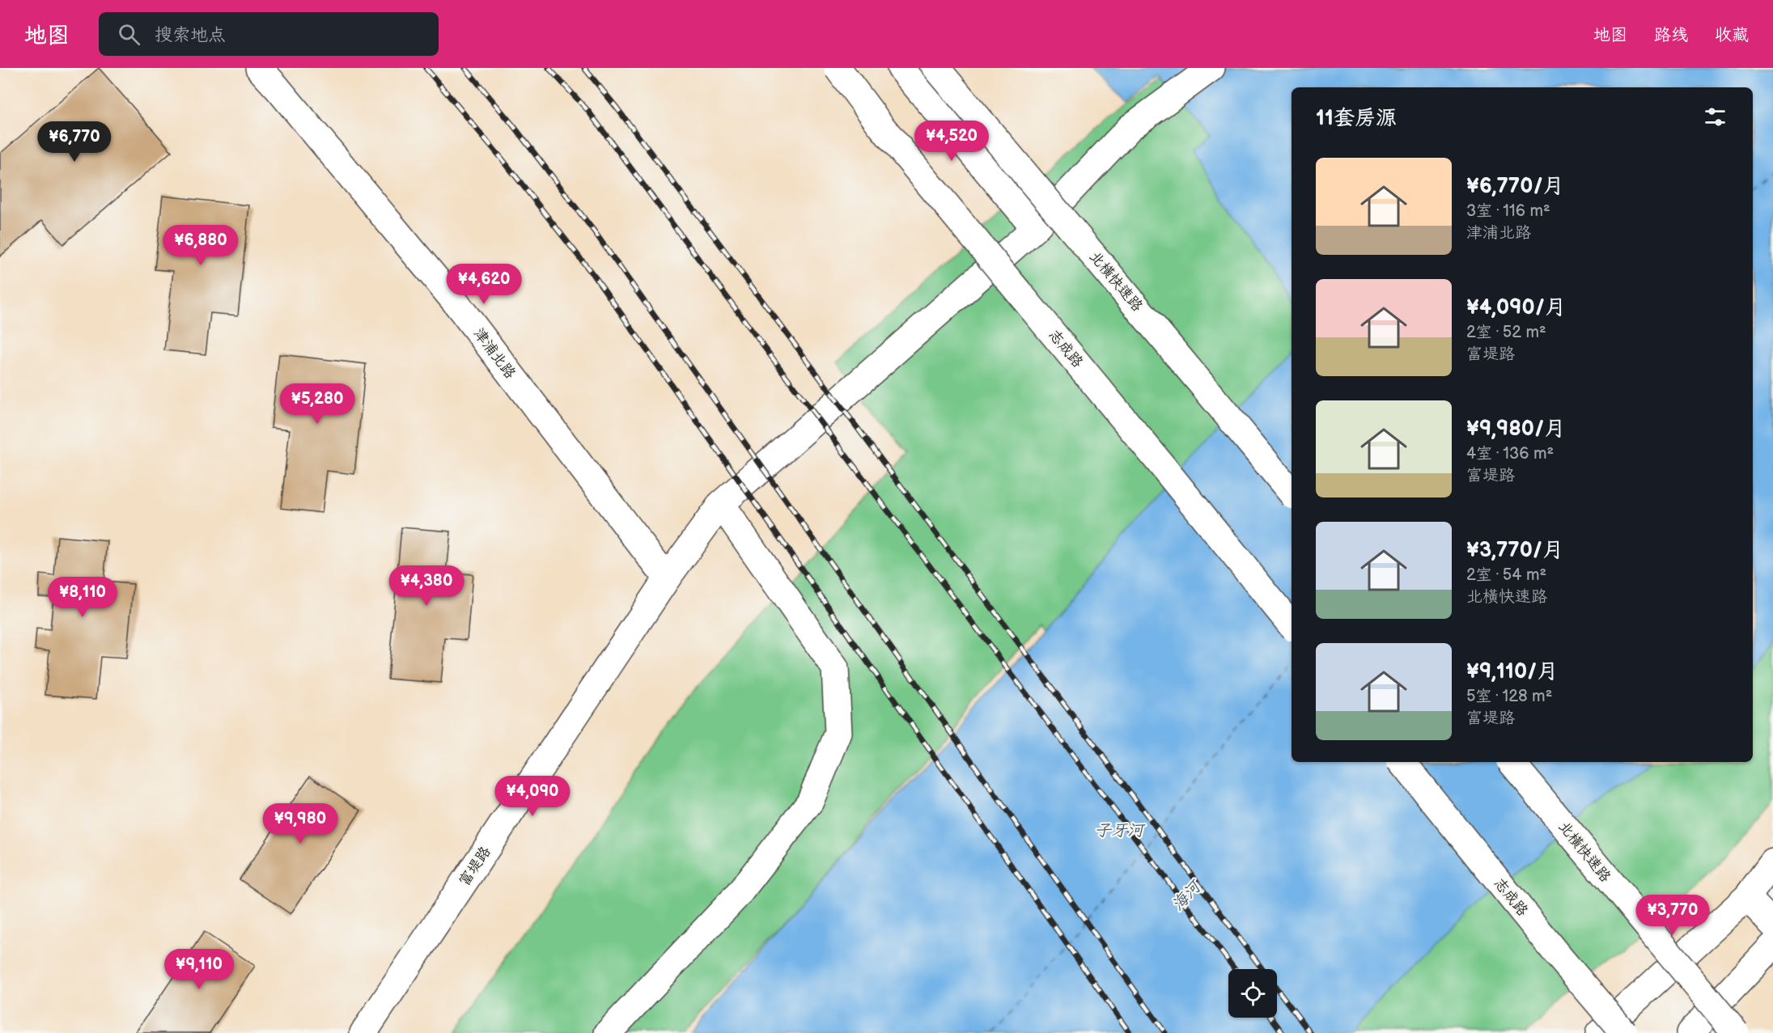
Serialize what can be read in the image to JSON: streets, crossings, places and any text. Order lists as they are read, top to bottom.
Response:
{
  "streets": {
    "main road": [
      "北横快速路",
      "志成路",
      "津浦北路",
      "富堤路"
    ]
  },
  "crossings": [
    ["津浦北路", "富堤路"]
  ],
  "water": ["子牙河", "海河"],
  "page": {
    "header": "地图",
    "search": "搜索地点",
    "nav": ["地图", "路线", "收藏"],
    "heading": "11套房源",
    "price": [
      "¥4,520",
      "¥6,770",
      "¥6,880",
      "¥4,620",
      "¥5,280",
      "¥4,380",
      "¥8,110",
      "¥4,090",
      "¥9,980",
      "¥3,770",
      "¥9,110"
    ],
    "list": [
      {
        "name": "¥6,770/月",
        "note": "3室 · 116 m² · 津浦北路"
      },
      {
        "name": "¥4,090/月",
        "note": "2室 · 52 m² · 富堤路"
      },
      {
        "name": "¥9,980/月",
        "note": "4室 · 136 m² · 富堤路"
      },
      {
        "name": "¥3,770/月",
        "note": "2室 · 54 m² · 北横快速路"
      },
      {
        "name": "¥9,110/月",
        "note": "5室 · 128 m² · 富堤路"
      }
    ]
  }
}
